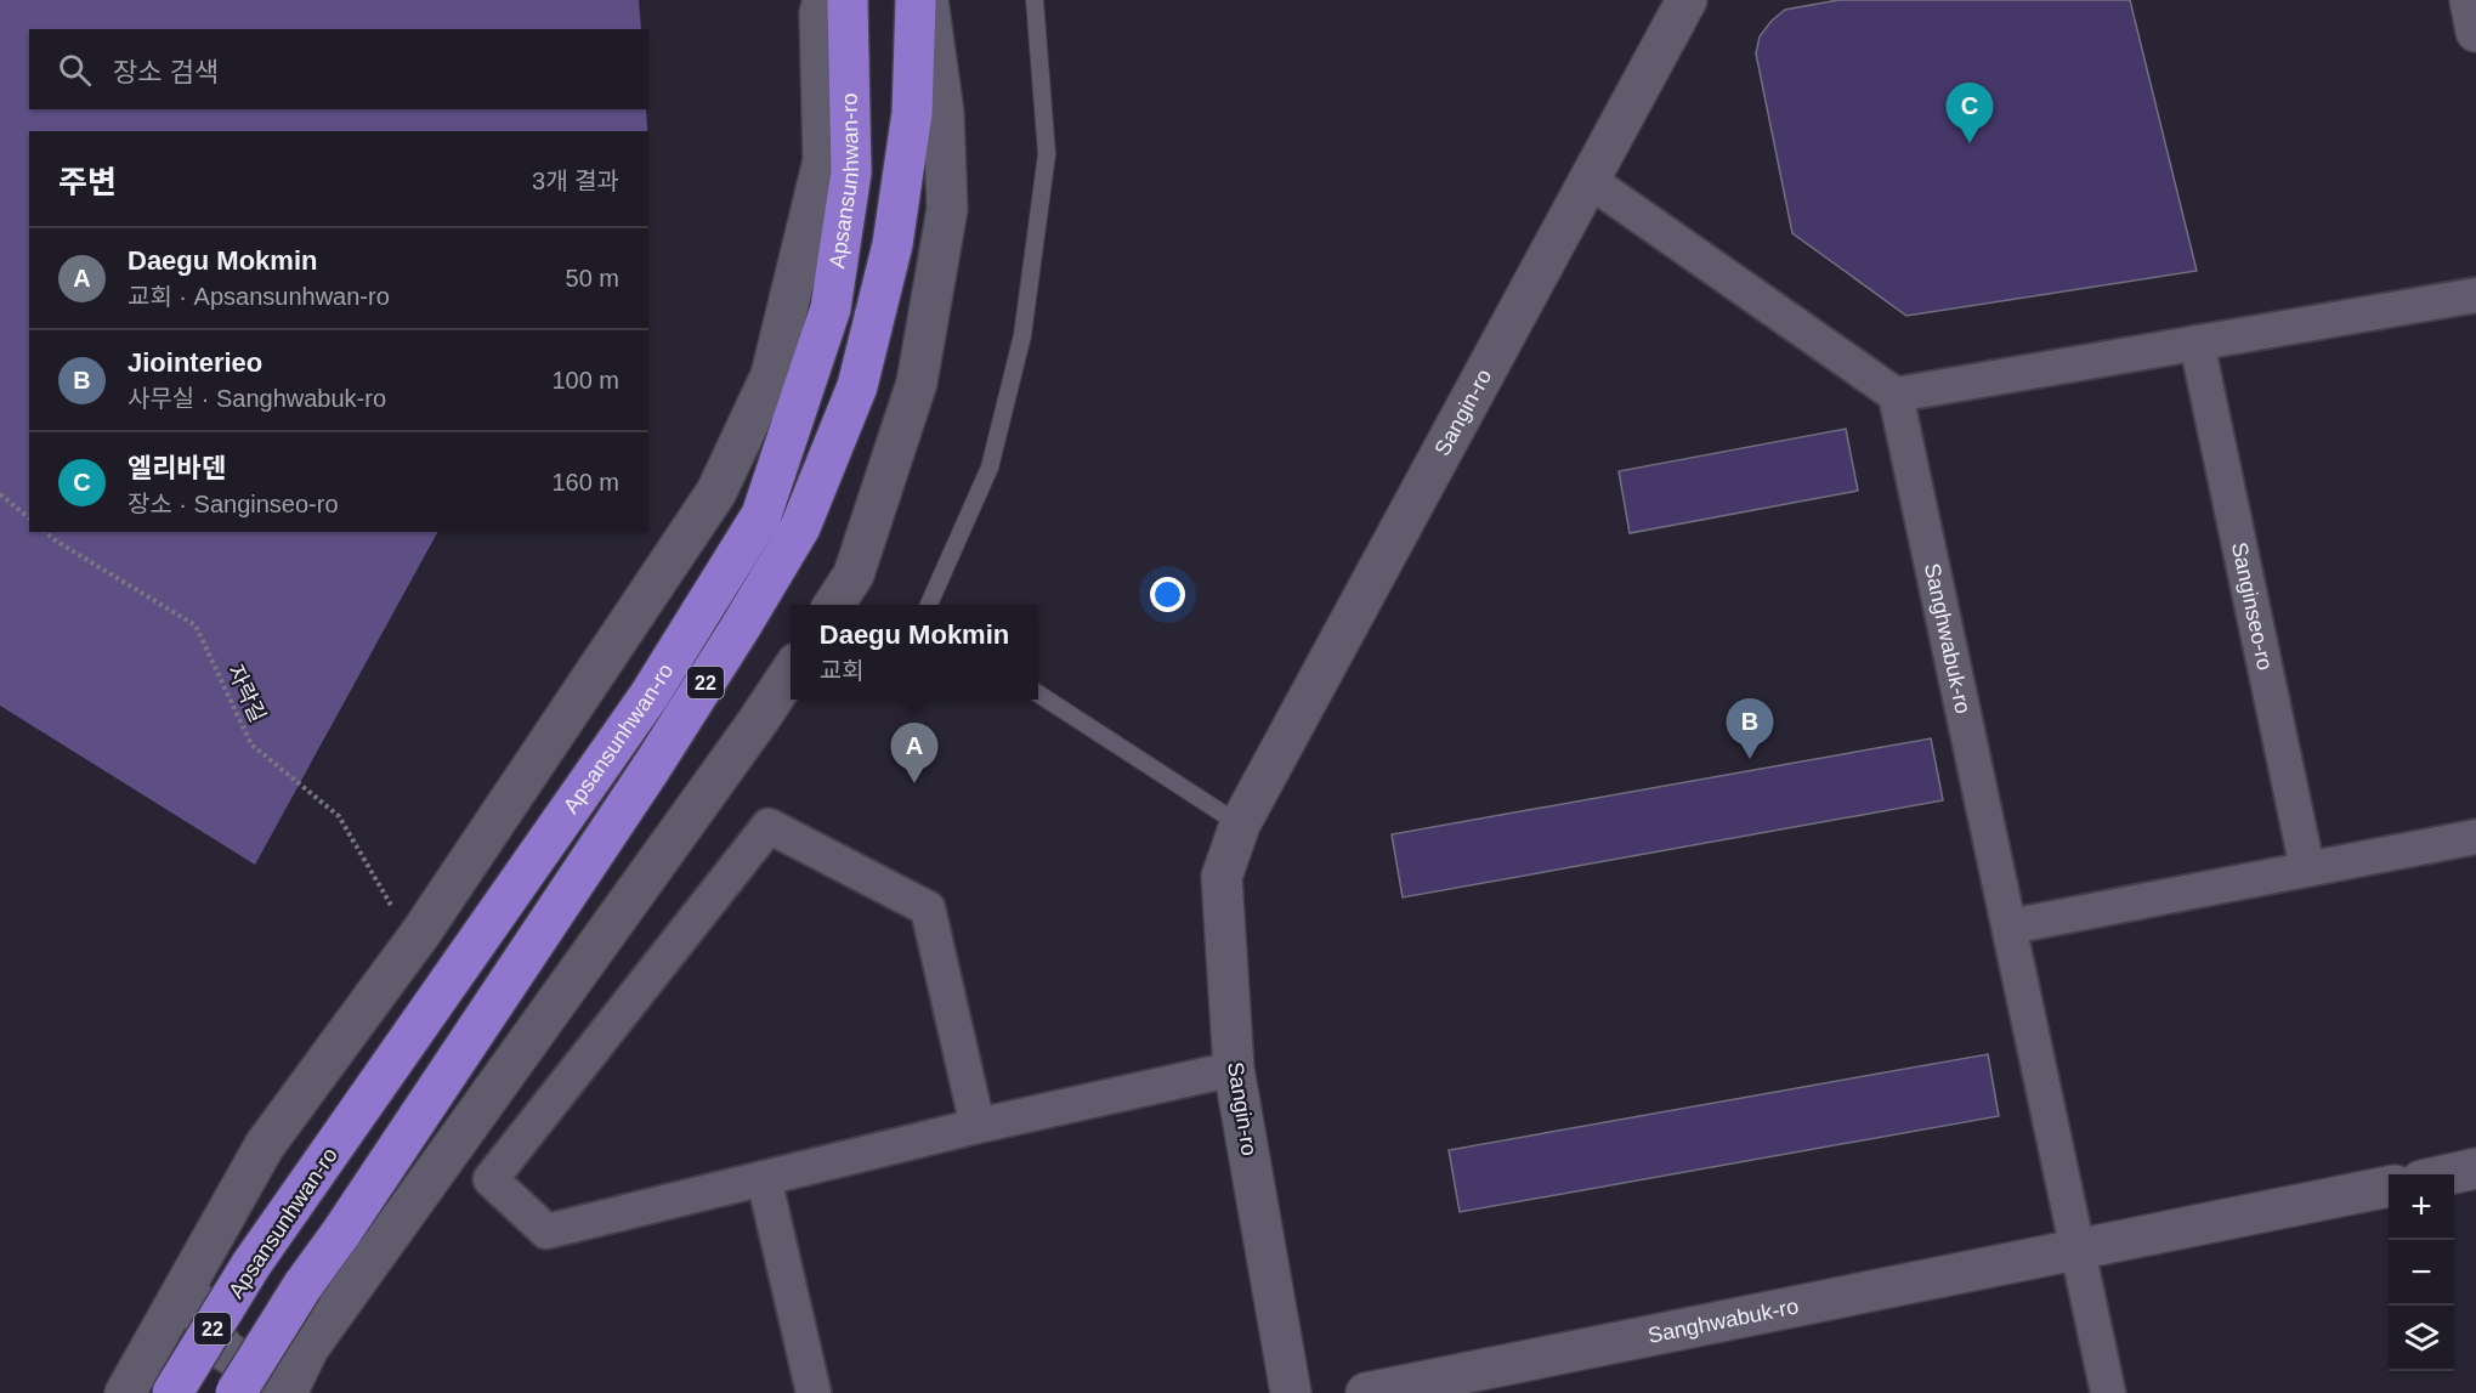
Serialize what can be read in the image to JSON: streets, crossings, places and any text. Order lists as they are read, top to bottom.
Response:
{
  "streets": {
    "highway": ["Apsansunhwan-ro", "22"],
    "street": ["Sangin-ro", "Sanginseo-ro", "Sanghwabuk-ro"],
    "path": ["자락길"]
  },
  "page": {
    "search": "장소 검색",
    "pins": ["C", "B", "A"],
    "heading": ["주변", "3개 결과"],
    "list": [
      {
        "mark": "A",
        "name": "Daegu Mokmin",
        "note": "교회 · Apsansunhwan-ro",
        "value": "50 m"
      },
      {
        "mark": "B",
        "name": "Jiointerieo",
        "note": "사무실 · Sanghwabuk-ro",
        "value": "100 m"
      },
      {
        "mark": "C",
        "name": "엘리바덴",
        "note": "장소 · Sanginseo-ro",
        "value": "160 m"
      }
    ],
    "popup": ["Daegu Mokmin", "교회"],
    "map_buttons": ["+", "−"]
  }
}
